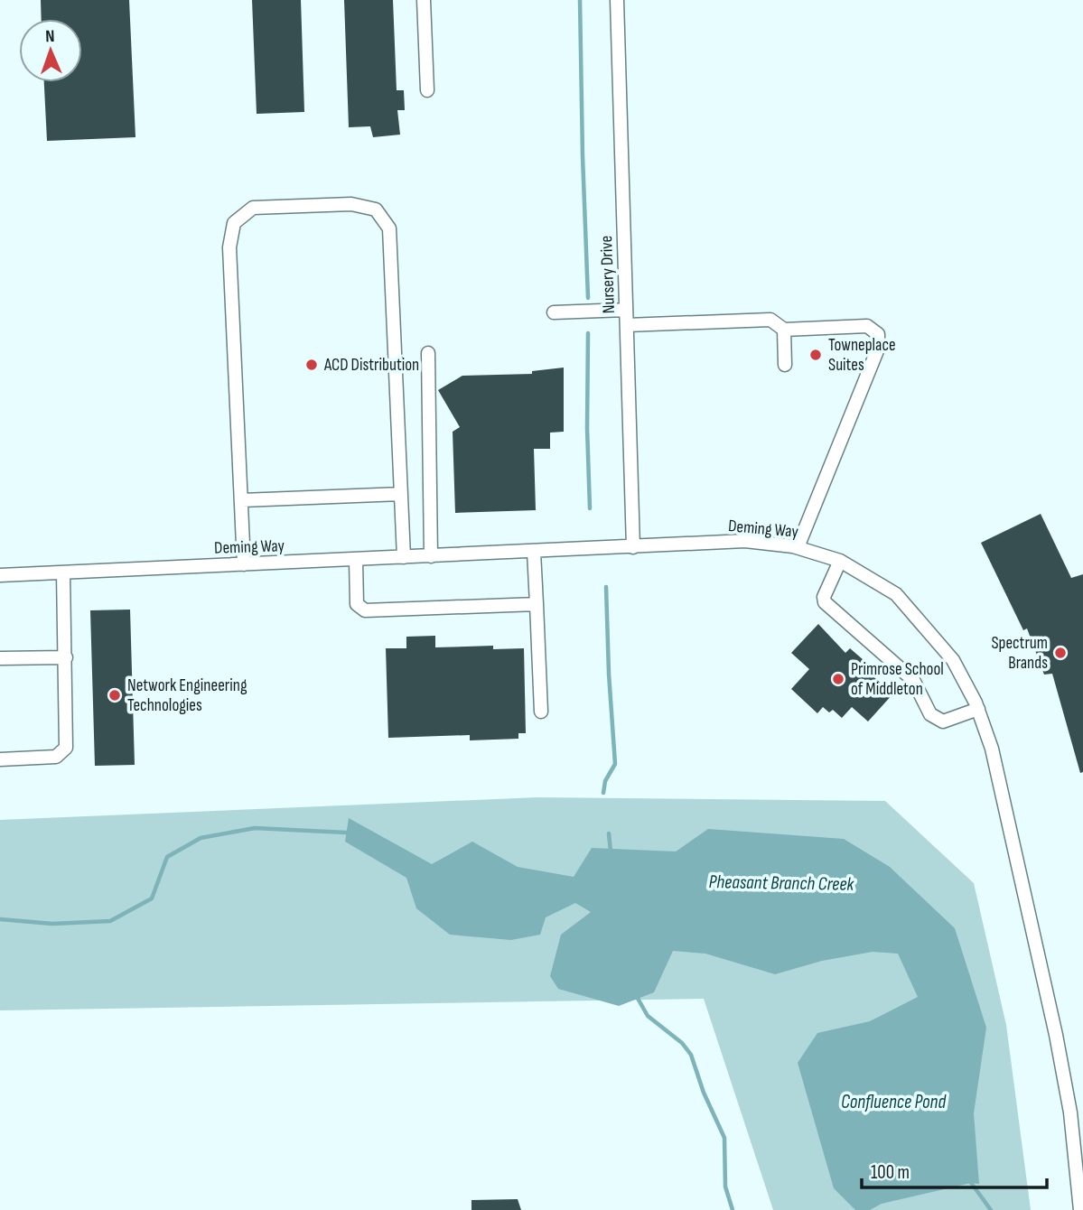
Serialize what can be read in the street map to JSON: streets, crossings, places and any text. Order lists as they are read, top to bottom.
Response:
{
  "streets": {
    "street": ["Nursery Drive", "Deming Way"]
  },
  "crossings": [
    ["Nursery Drive", "Deming Way"]
  ],
  "water": ["Pheasant Branch Creek", "Confluence Pond"],
  "places": [
    "Towneplace Suites",
    "ACD Distribution",
    "Spectrum Brands",
    "Primrose School of Middleton",
    "Network Engineering Technologies"
  ],
  "scale_bar": "100 m",
  "north": "top"
}
